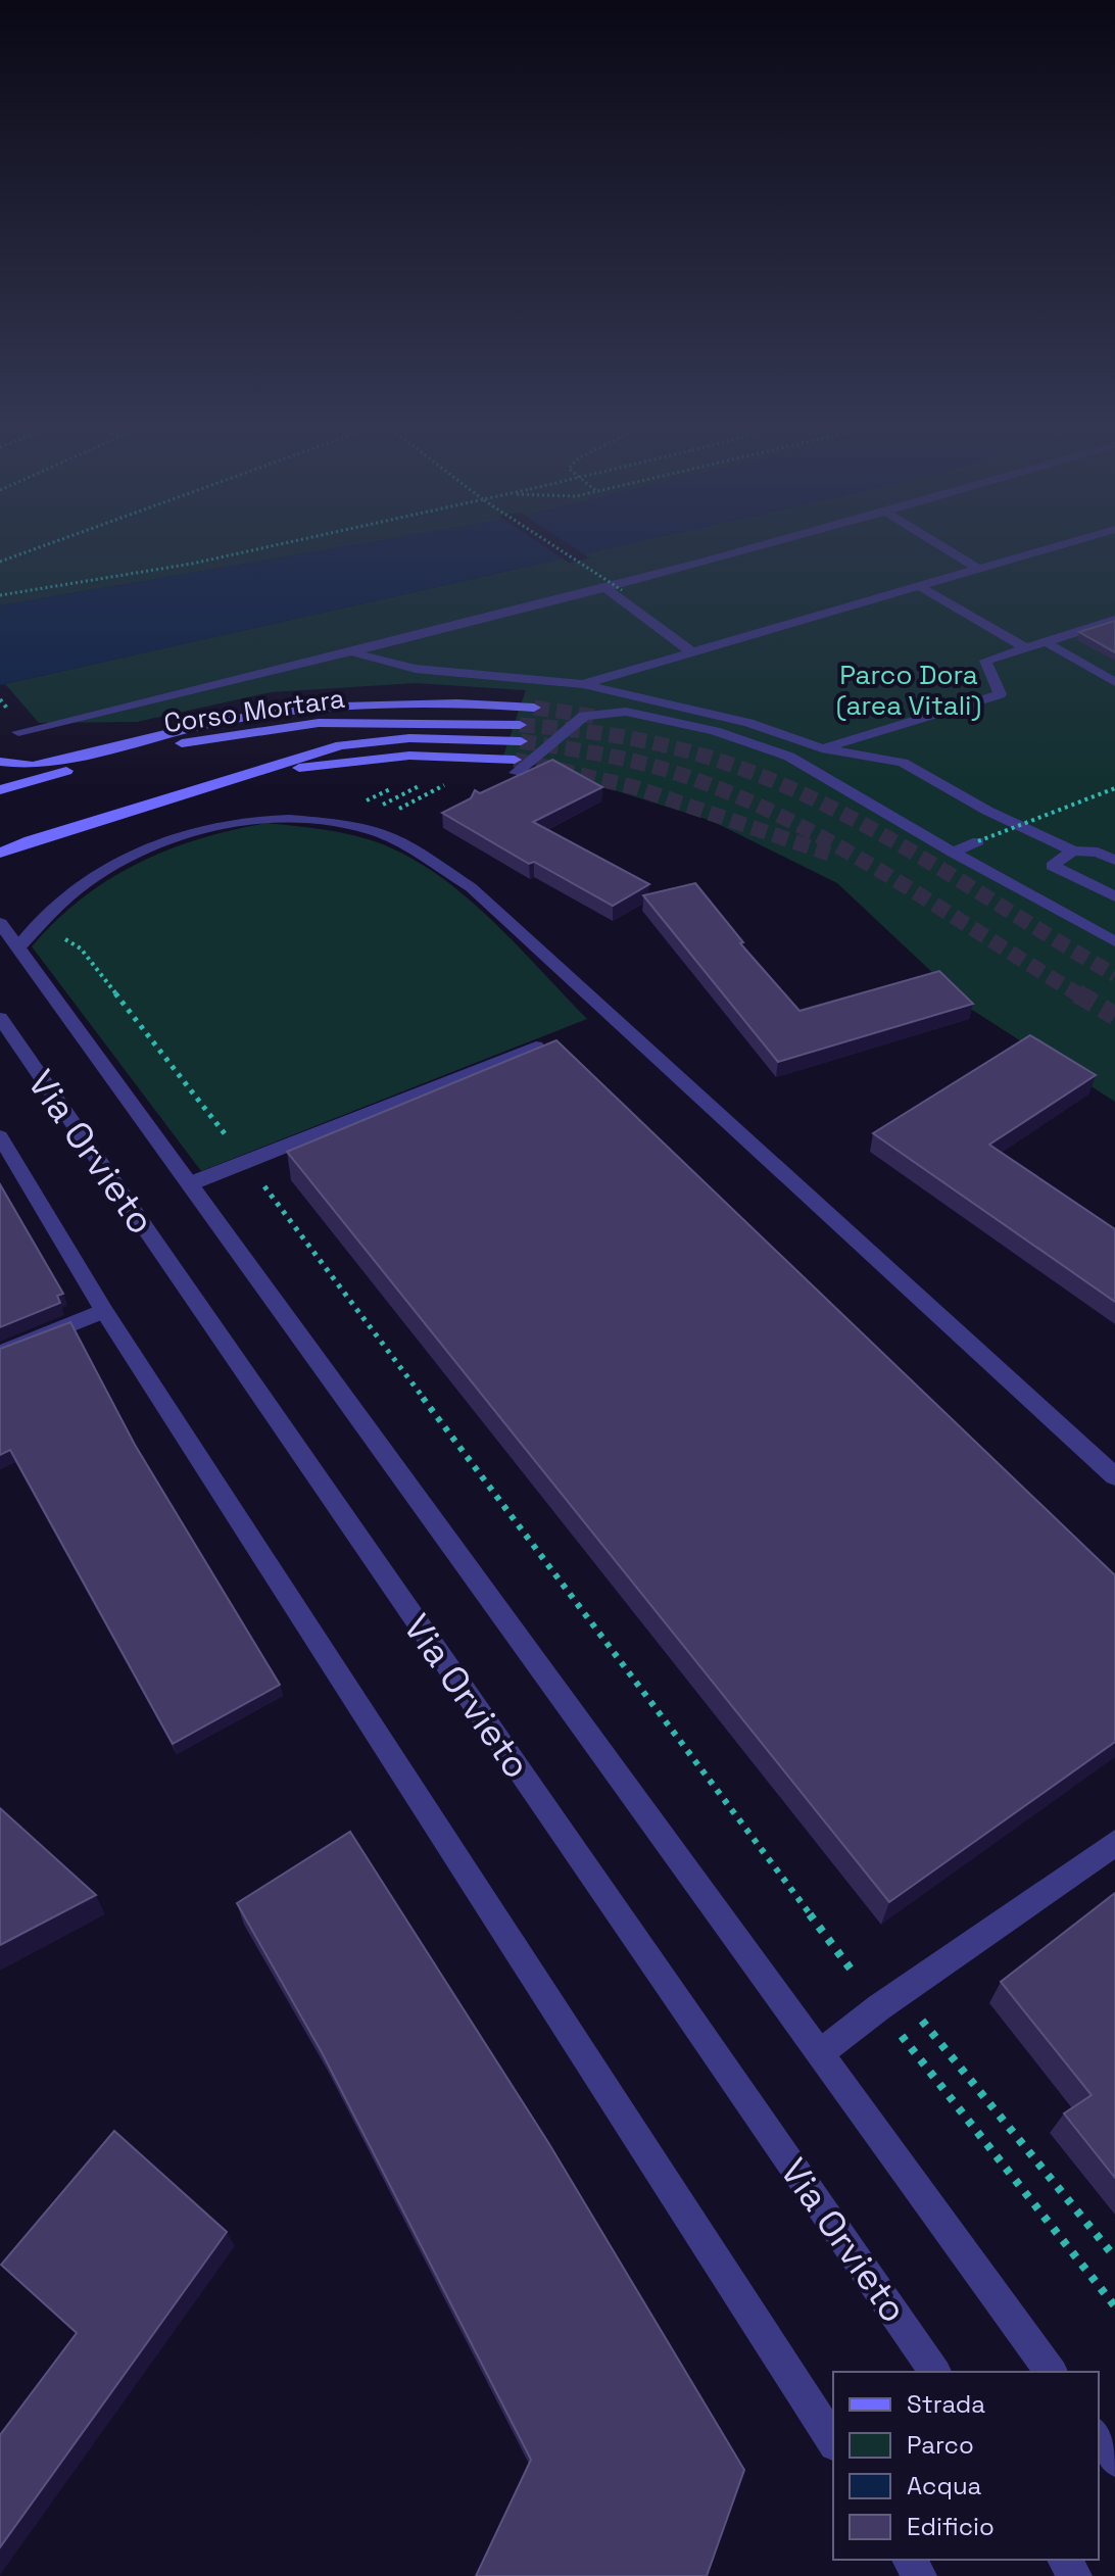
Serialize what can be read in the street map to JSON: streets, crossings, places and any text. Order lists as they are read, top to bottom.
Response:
{
  "streets": {
    "main road": ["Corso Mortara"],
    "street": ["Via Orvieto"]
  },
  "parks": ["Parco Dora (area Vitali)"],
  "legend": [
    "Strada",
    "Parco",
    "Acqua",
    "Edificio"
  ]
}
